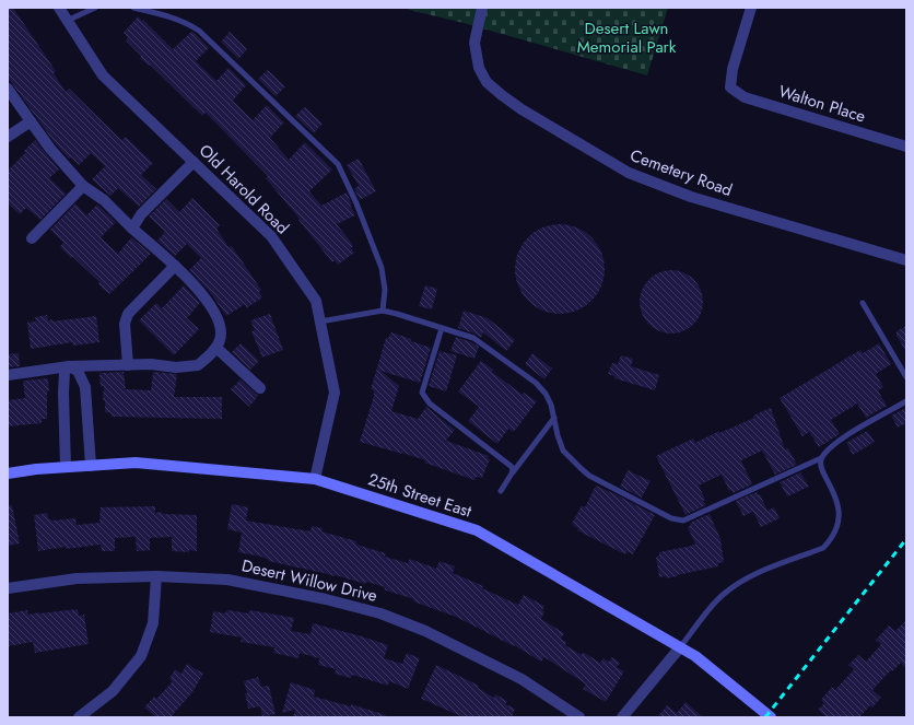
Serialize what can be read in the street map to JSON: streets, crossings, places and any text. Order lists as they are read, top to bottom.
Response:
{
  "streets": {
    "main road": ["25th Street East"],
    "street": [
      "Walton Place",
      "Cemetery Road",
      "Old Harold Road",
      "Desert Willow Drive"
    ]
  },
  "crossings": [
    ["Old Harold Road", "25th Street East"]
  ],
  "parks": ["Desert Lawn Memorial Park"]
}
